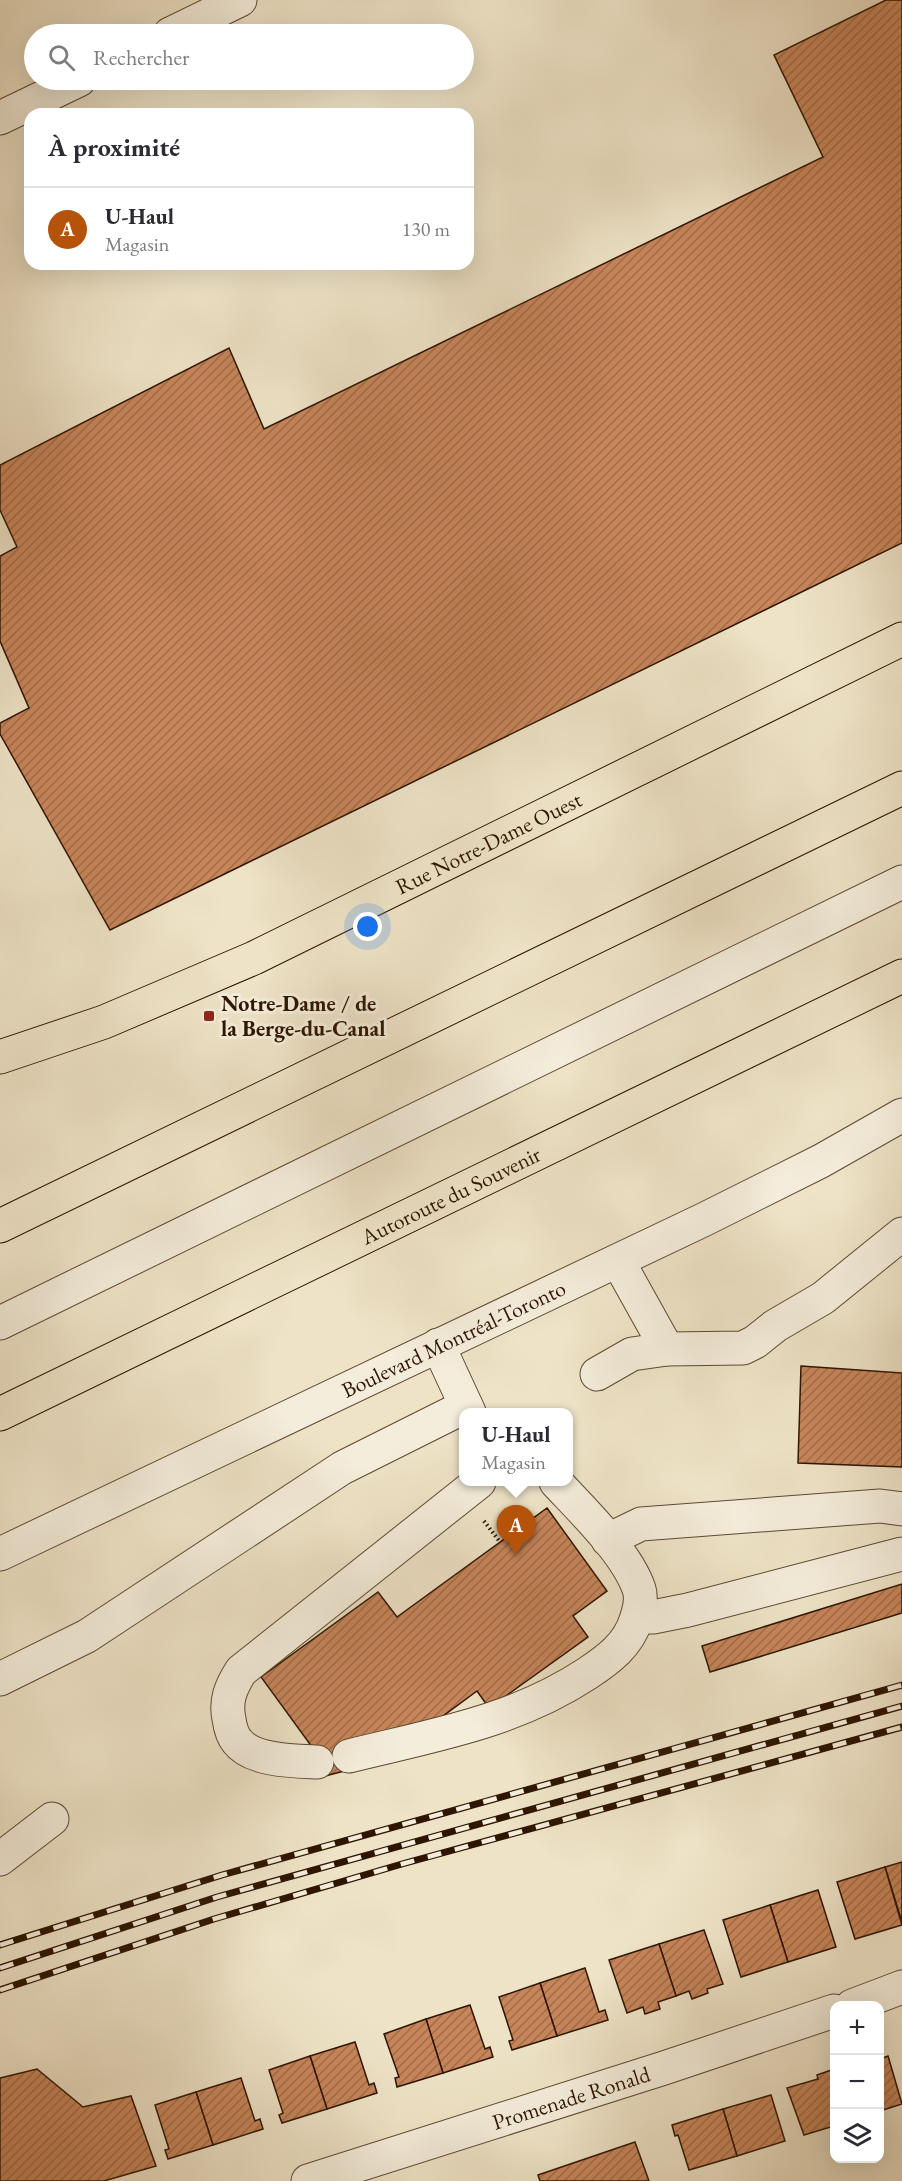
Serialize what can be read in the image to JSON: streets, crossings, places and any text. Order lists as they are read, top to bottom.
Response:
{
  "streets": {
    "main road": ["Rue Notre-Dame Ouest", "Autoroute du Souvenir"],
    "street": ["Boulevard Montréal-Toronto", "Promenade Ronald"]
  },
  "places": {
    "transit": ["Notre-Dame / de la Berge-du-Canal"]
  },
  "page": {
    "search": "Rechercher",
    "heading": "À proximité",
    "list": [
      {
        "mark": "A",
        "name": "U-Haul",
        "note": "Magasin",
        "value": "130 m"
      }
    ],
    "popup": ["U-Haul", "Magasin"],
    "pins": "A",
    "map_buttons": ["+", "−"]
  }
}
